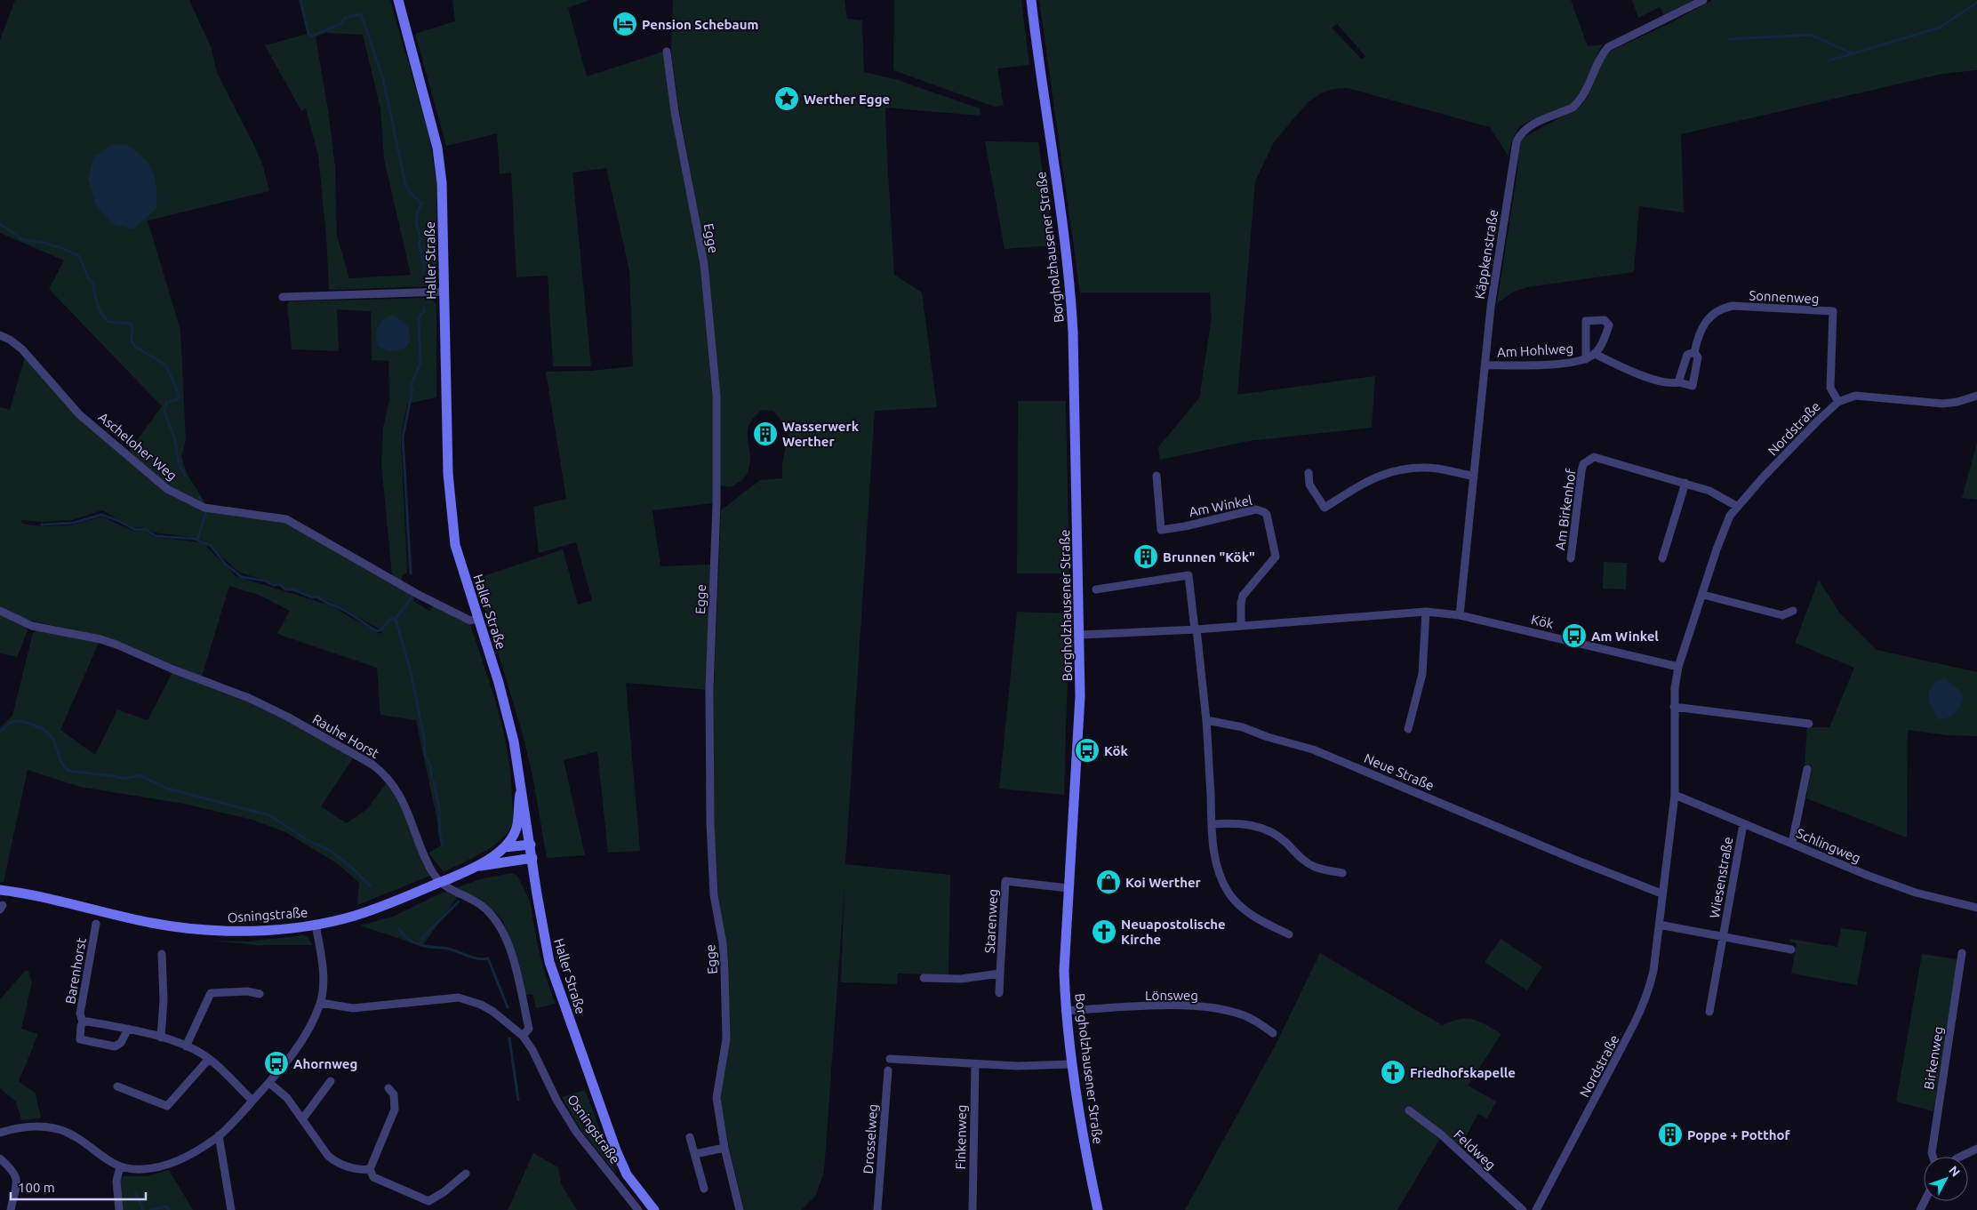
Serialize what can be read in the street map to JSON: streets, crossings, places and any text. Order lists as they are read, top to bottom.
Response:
{
  "streets": {
    "street": [
      "Egge",
      "Borgholzhausener Straße",
      "Käppkenstraße",
      "Haller Straße",
      "Sonnenweg",
      "Am Hohlweg",
      "Nordstraße",
      "Ascheloher Weg",
      "Am Winkel",
      "Am Birkenhof",
      "Kök",
      "Rauhe Horst",
      "Neue Straße",
      "Schlingweg",
      "Wiesenstraße",
      "Osningstraße",
      "Starenweg",
      "Barenhorst",
      "Lönsweg",
      "Birkenweg",
      "Finkenweg",
      "Drosselweg",
      "Feldweg"
    ]
  },
  "crossings": [
    ["Borgholzhausener Straße", "Kök"],
    ["Borgholzhausener Straße", "Starenweg"],
    ["Borgholzhausener Straße", "Lönsweg"],
    ["Käppkenstraße", "Am Hohlweg"],
    ["Käppkenstraße", "Kök"],
    ["Haller Straße", "Ascheloher Weg"],
    ["Haller Straße", "Osningstraße"],
    ["Sonnenweg", "Am Hohlweg"],
    ["Sonnenweg", "Nordstraße"],
    ["Nordstraße", "Am Birkenhof"],
    ["Nordstraße", "Kök"],
    ["Nordstraße", "Neue Straße"],
    ["Nordstraße", "Schlingweg"],
    ["Am Winkel", "Kök"],
    ["Rauhe Horst", "Osningstraße"],
    ["Schlingweg", "Wiesenstraße"]
  ],
  "places": {
    "hotel": ["Pension Schebaum"],
    "place": ["Werther Egge"],
    "building": ["Wasserwerk Werther", "Brunnen \"Kök\"", "Poppe + Potthof"],
    "bus stop": ["Am Winkel", "Kök", "Ahornweg"],
    "shop": ["Koi Werther"],
    "church": ["Neuapostolische Kirche", "Friedhofskapelle"]
  },
  "scale_bar": "100 m",
  "north": "top right"
}
